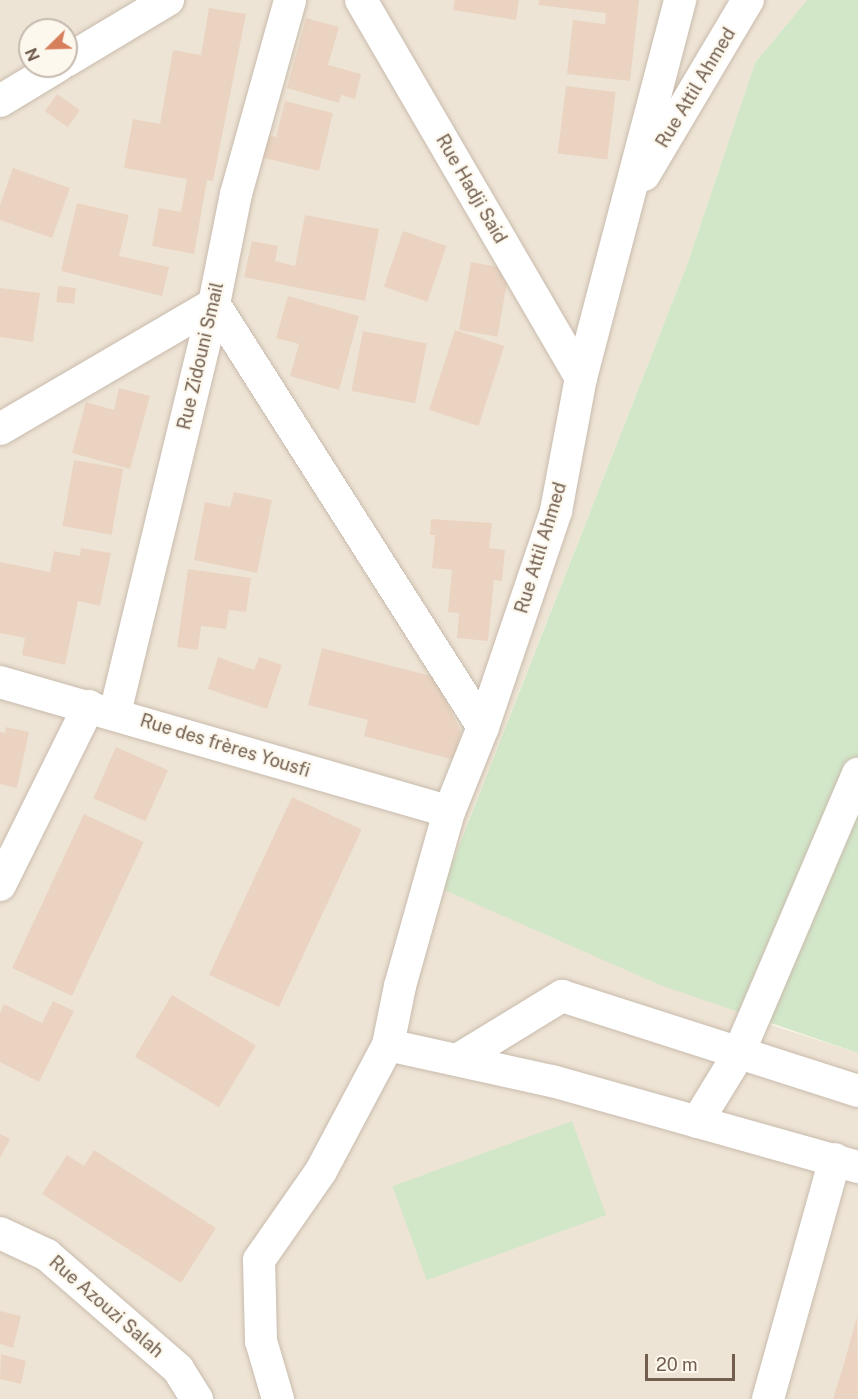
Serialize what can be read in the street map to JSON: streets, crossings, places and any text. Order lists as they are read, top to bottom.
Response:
{
  "streets": {
    "street": [
      "Rue Attil Ahmed",
      "Rue Hadji Said",
      "Rue Zidouni Smail",
      "Rue des frères Yousfi",
      "Rue Azouzi Salah"
    ]
  },
  "crossings": [
    ["Rue Attil Ahmed", "Rue Hadji Said"],
    ["Rue Attil Ahmed", "Rue des frères Yousfi"],
    ["Rue Zidouni Smail", "Rue des frères Yousfi"]
  ],
  "scale_bar": "20 m",
  "north": "bottom left"
}
